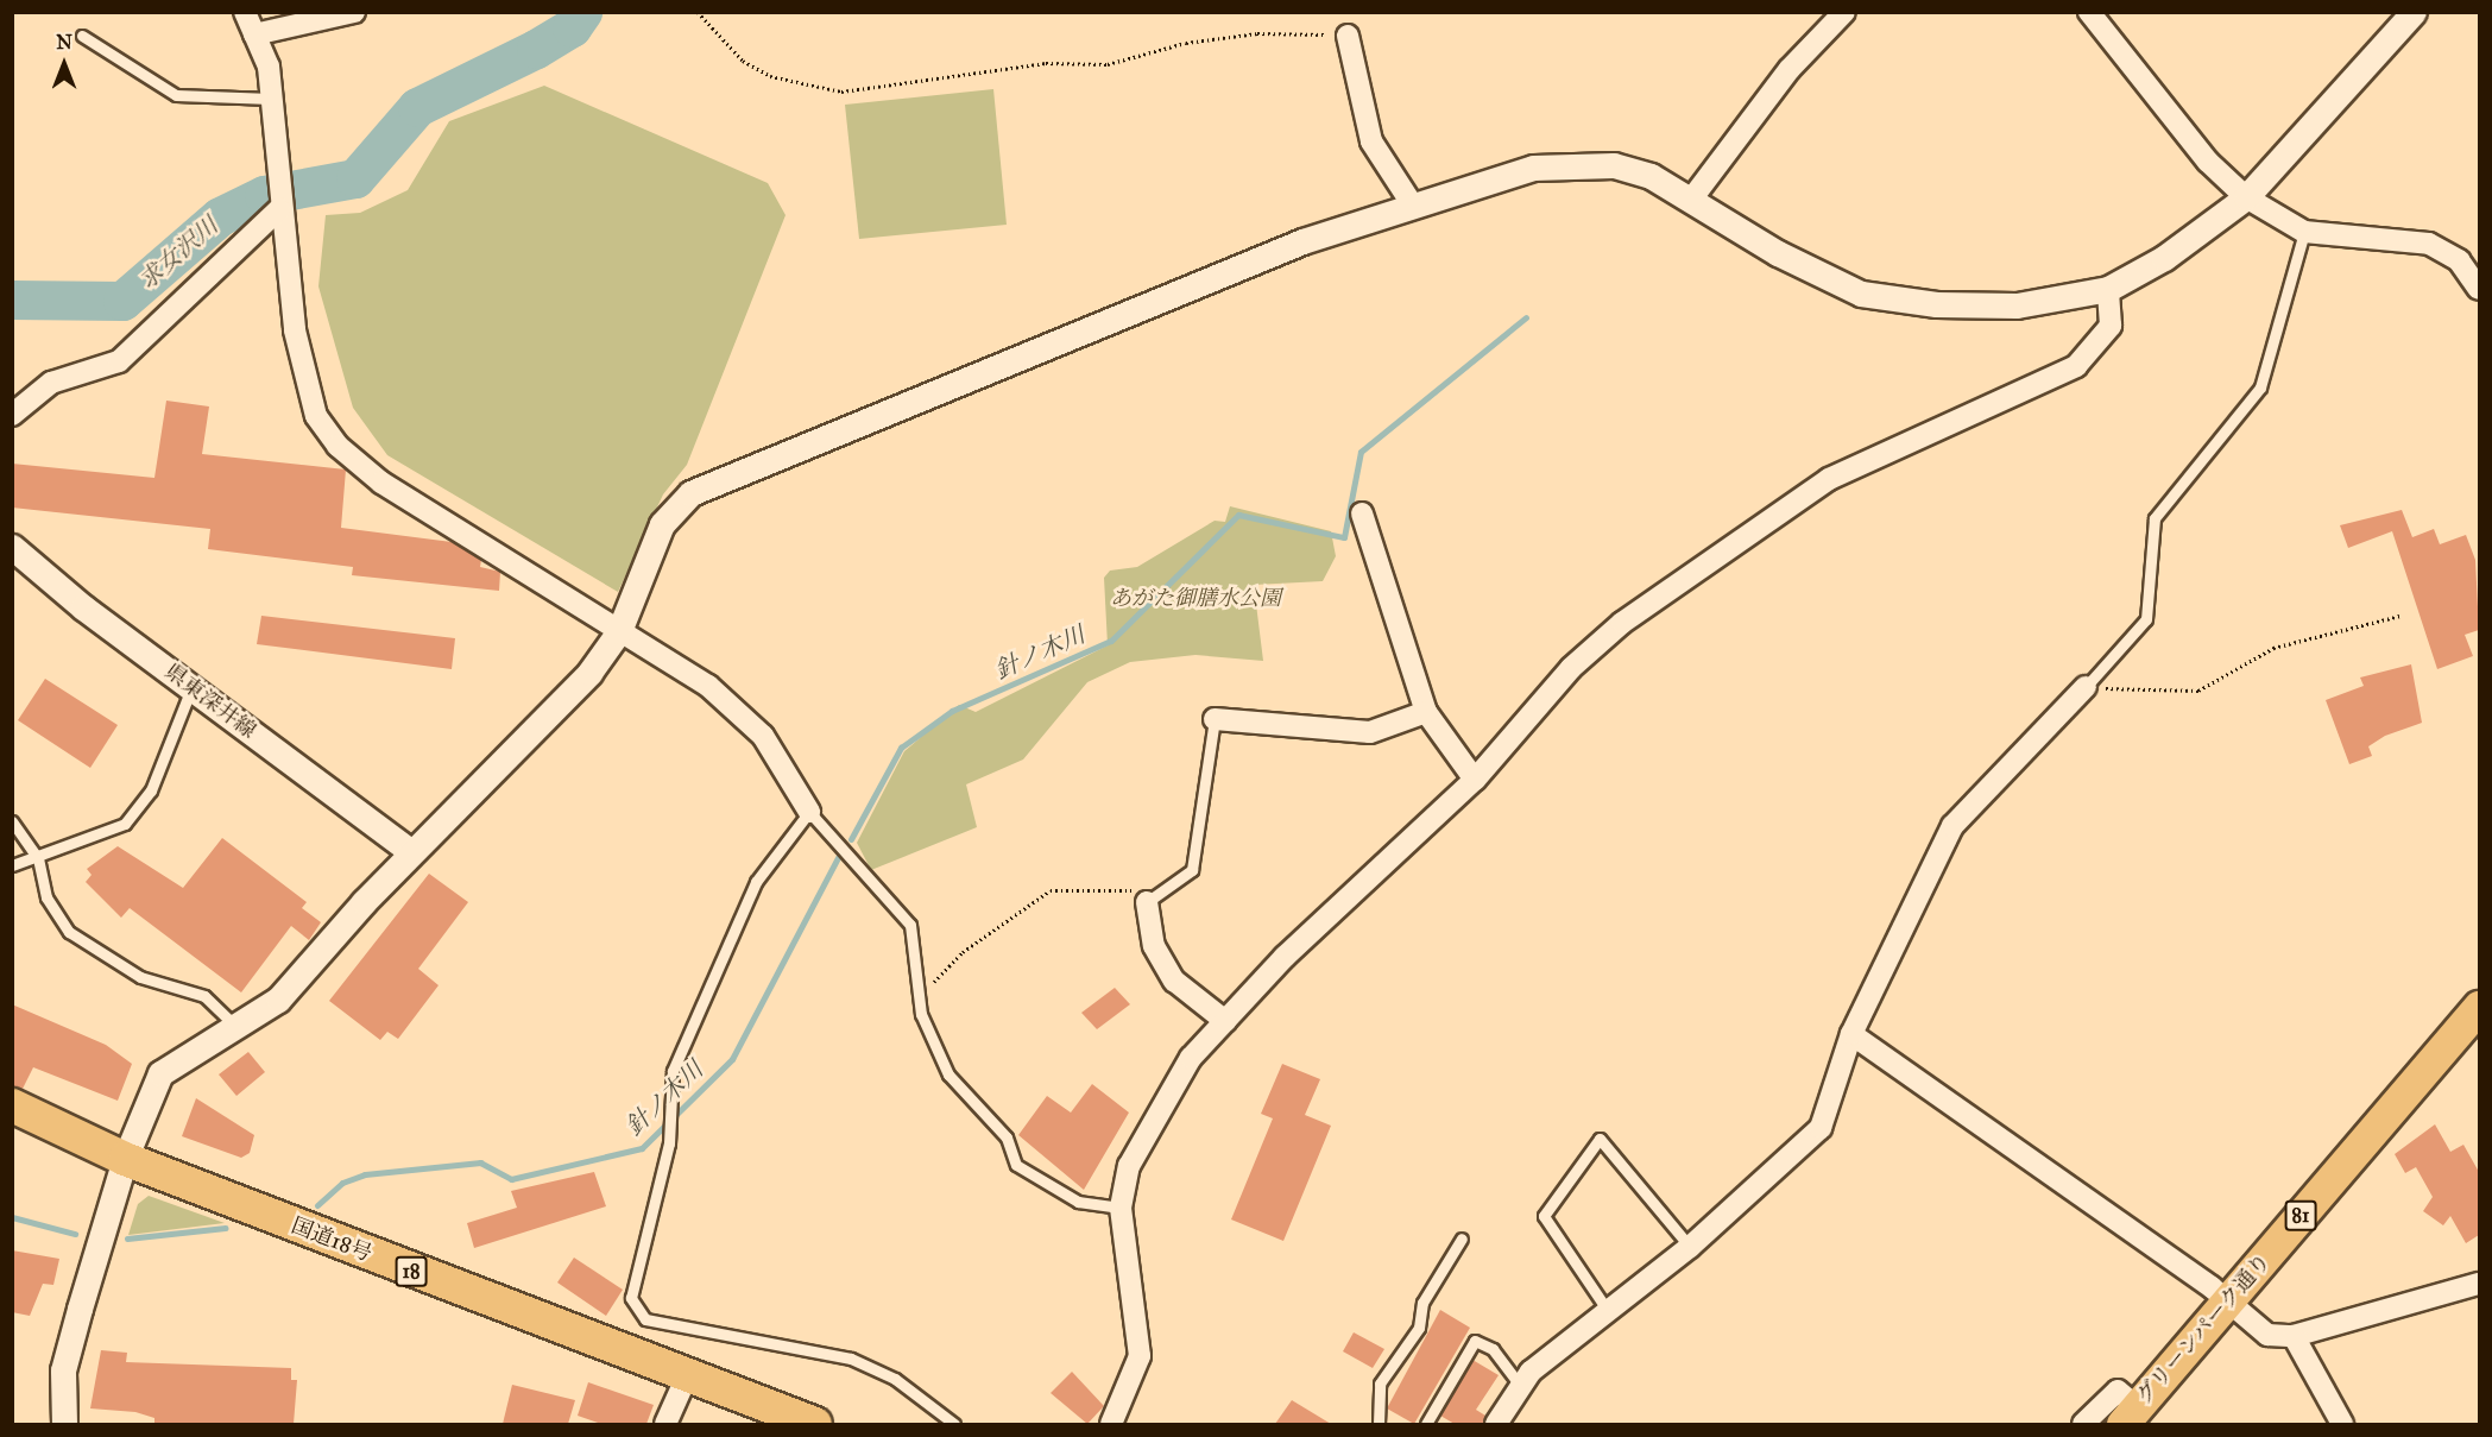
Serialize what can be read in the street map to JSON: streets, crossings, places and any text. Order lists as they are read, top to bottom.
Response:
{
  "streets": {
    "highway": ["国道18号", "18"],
    "main road": ["81", "グリーンパーク通り"],
    "street": ["県東深井線"]
  },
  "water": ["求女沢川", "針ノ木川"],
  "parks": ["あがた御膳水公園"],
  "north": "top"
}
